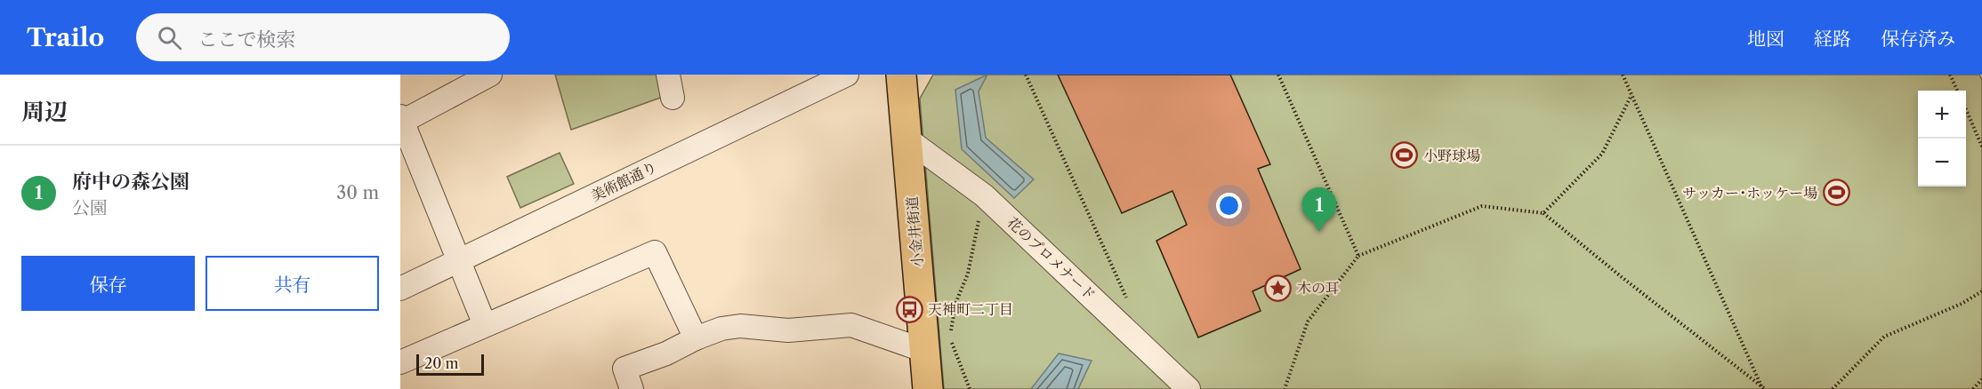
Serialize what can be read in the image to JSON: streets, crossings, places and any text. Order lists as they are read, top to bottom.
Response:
{
  "streets": {
    "main road": ["小金井街道"],
    "street": ["美術館通り", "花のプロメナード"]
  },
  "crossings": [
    ["小金井街道", "花のプロメナード"]
  ],
  "places": {
    "sports": ["小野球場", "サッカー･ホッケー場"],
    "place": ["木の耳"],
    "bus stop": ["天神町二丁目"]
  },
  "scale_bar": "20 m",
  "page": {
    "header": "Trailo",
    "search": "ここで検索",
    "nav": ["地図", "経路", "保存済み"],
    "heading": "周辺",
    "map_buttons": ["+", "−"],
    "list": [
      {
        "mark": "1",
        "name": "府中の森公園",
        "note": "公園",
        "value": "30 m"
      }
    ],
    "pins": "1",
    "buttons": ["保存", "共有"],
    "scale": "20 m"
  }
}
